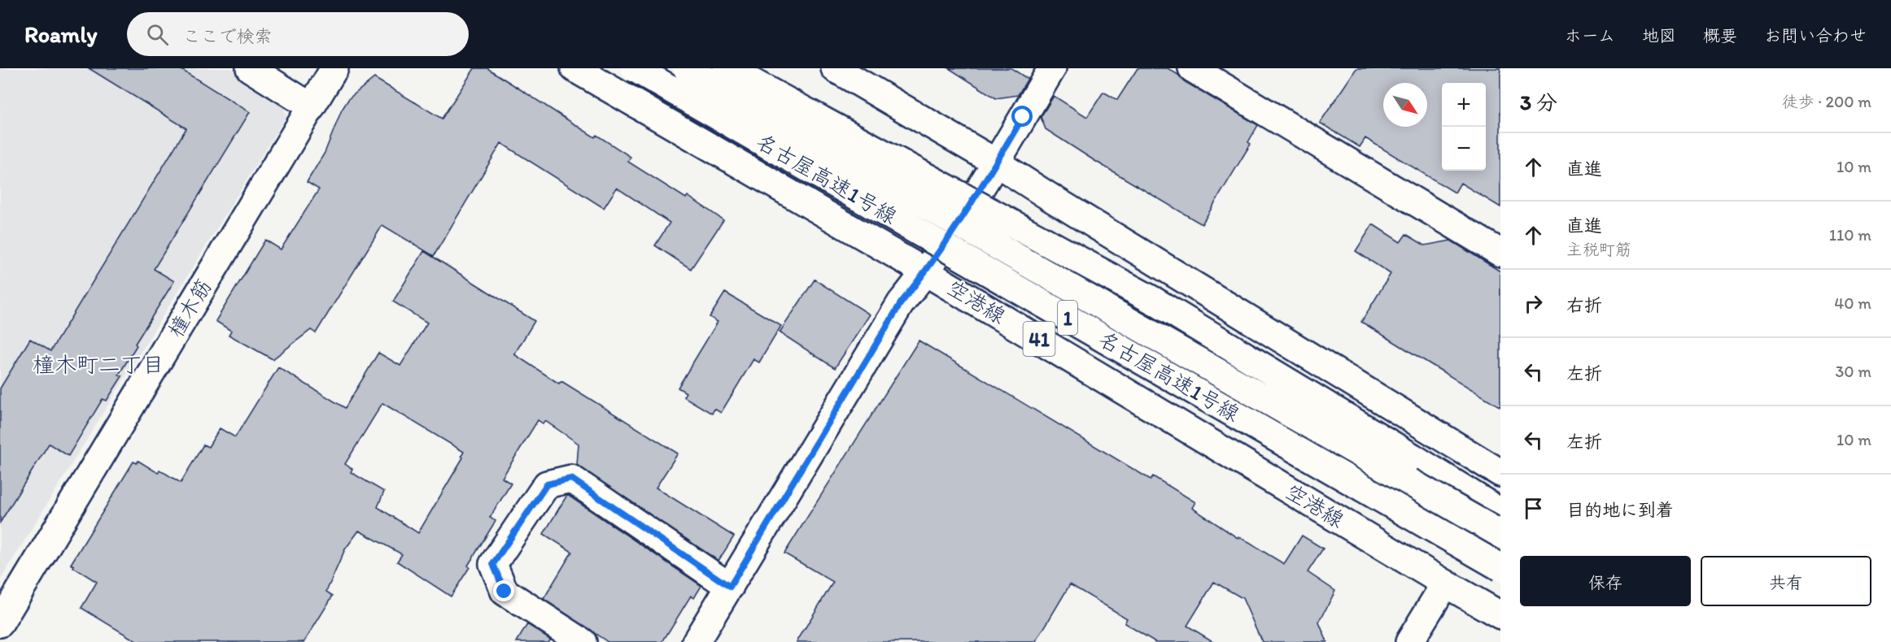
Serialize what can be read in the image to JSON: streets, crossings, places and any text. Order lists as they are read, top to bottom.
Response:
{
  "streets": {
    "main road": [
      "名古屋高速1号線",
      "空港線",
      "橦木筋",
      "1",
      "41"
    ]
  },
  "districts": ["橦木町二丁目"],
  "north": "bottom right",
  "page": {
    "header": "Roamly",
    "search": "ここで検索",
    "nav": [
      "ホーム",
      "地図",
      "概要",
      "お問い合わせ"
    ],
    "heading": ["3 分", "徒歩 · 200 m"],
    "map_buttons": ["+", "−"],
    "list": [
      ["直進", "10 m"],
      ["直進", "主税町筋", "110 m"],
      ["右折", "40 m"],
      ["左折", "30 m"],
      ["左折", "10 m"],
      "目的地に到着"
    ],
    "buttons": ["保存", "共有"]
  }
}
